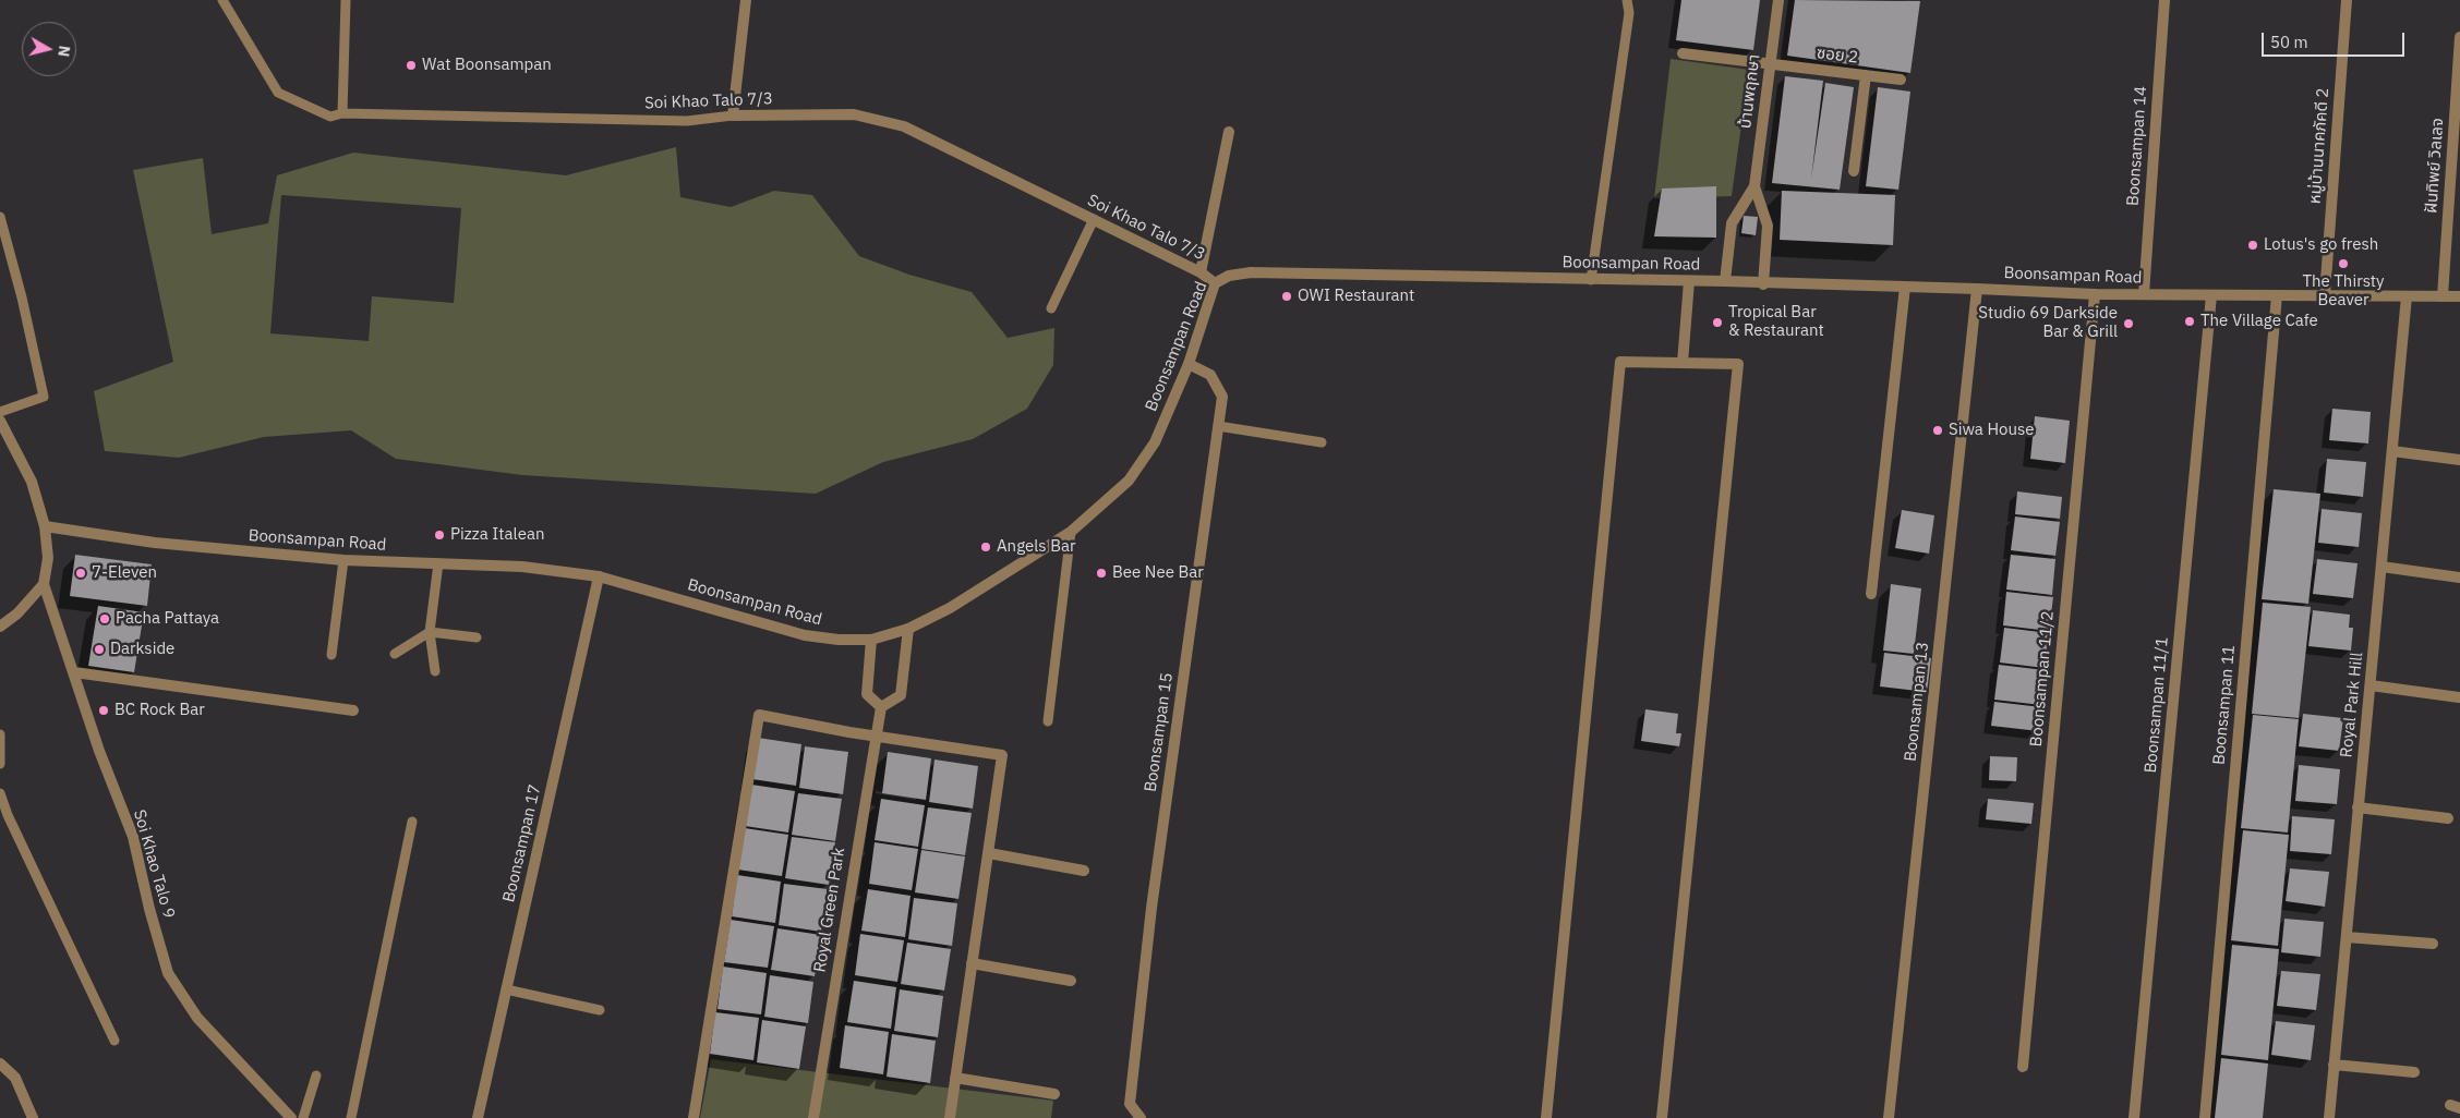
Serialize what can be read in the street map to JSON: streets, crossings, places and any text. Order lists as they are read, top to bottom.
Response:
{
  "streets": {
    "street": [
      "ซอย 2",
      "บ้านพฤกษา",
      "Soi Khao Talo 7/3",
      "Boonsampan 14",
      "หมู่บ้านนาคภัคดี 2",
      "ฝันทิพย์ วิลเลจ",
      "Boonsampan Road",
      "Boonsampan 11/2",
      "Boonsampan 13",
      "Boonsampan 11/1",
      "Boonsampan 11",
      "Royal Park Hill",
      "Boonsampan 15",
      "Boonsampan 17",
      "Soi Khao Talo 9",
      "Royal Green Park"
    ]
  },
  "crossings": [
    ["ซอย 2", "บ้านพฤกษา"],
    ["บ้านพฤกษา", "Boonsampan Road"],
    ["Soi Khao Talo 7/3", "Boonsampan Road"],
    ["Boonsampan 14", "Boonsampan Road"],
    ["หมู่บ้านนาคภัคดี 2", "Boonsampan Road"],
    ["ฝันทิพย์ วิลเลจ", "Boonsampan Road"],
    ["Boonsampan Road", "Boonsampan 11/2"],
    ["Boonsampan Road", "Boonsampan 13"],
    ["Boonsampan Road", "Boonsampan 11/1"],
    ["Boonsampan Road", "Boonsampan 11"],
    ["Boonsampan Road", "Royal Park Hill"],
    ["Boonsampan Road", "Boonsampan 15"],
    ["Boonsampan Road", "Boonsampan 17"]
  ],
  "places": [
    "Wat Boonsampan",
    "Lotus's go fresh",
    "The Thirsty Beaver",
    "OWI Restaurant",
    "The Village Cafe",
    "Tropical Bar & Restaurant",
    "Studio 69 Darkside Bar & Grill",
    "Siwa House",
    "Pizza Italean",
    "Angels Bar",
    "7-Eleven",
    "Bee Nee Bar",
    "Pacha Pattaya",
    "Darkside",
    "BC Rock Bar"
  ],
  "scale_bar": "50 m",
  "north": "right"
}
